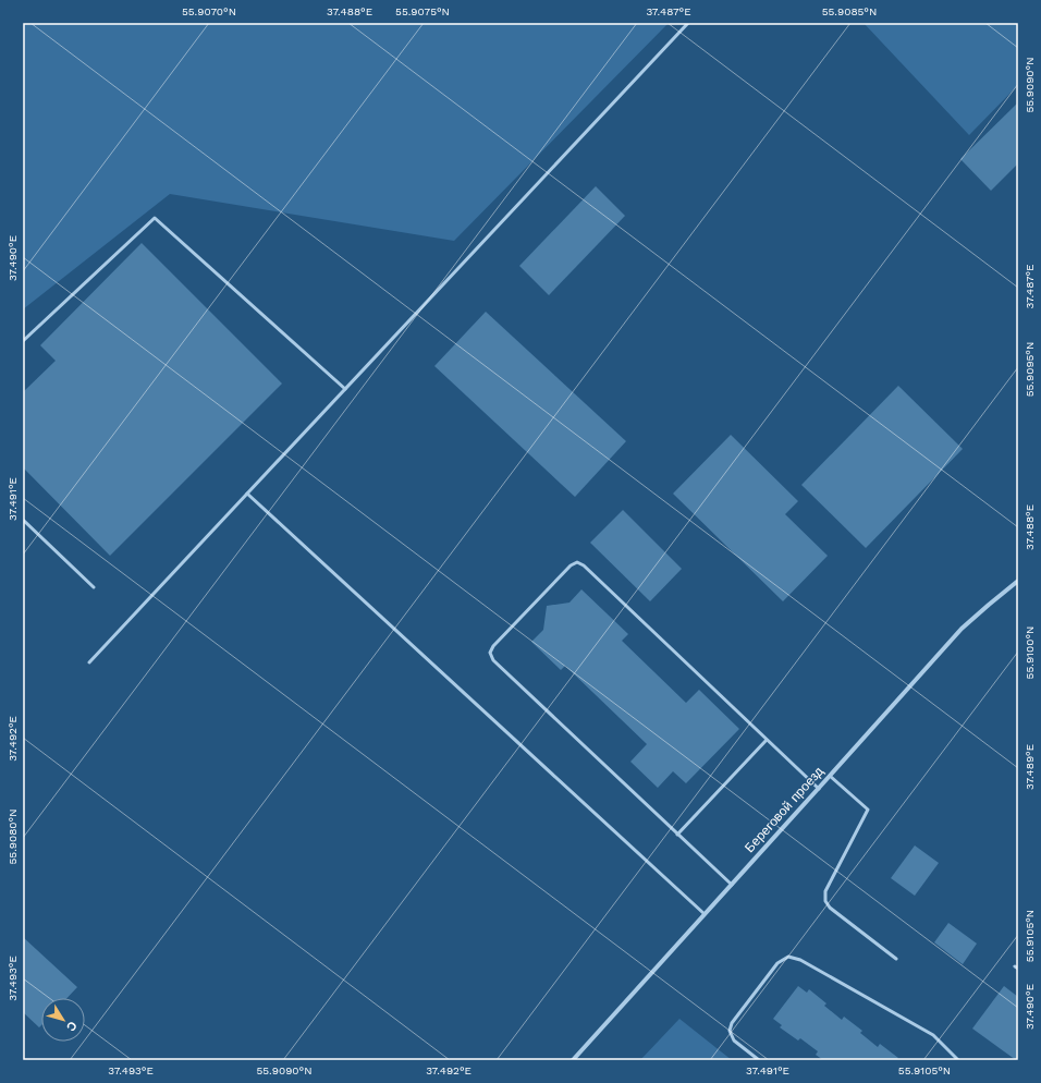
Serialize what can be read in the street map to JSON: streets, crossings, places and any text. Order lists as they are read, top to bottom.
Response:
{
  "streets": {
    "street": ["Береговой проезд"]
  },
  "north": "bottom right",
  "coordinates": [
    "55.9070°N",
    "37.488°E",
    "55.9075°N",
    "37.487°E",
    "55.9085°N",
    "55.9090°N",
    "37.490°E",
    "55.9095°N",
    "37.491°E",
    "55.9100°N",
    "37.492°E",
    "37.489°E",
    "55.9080°N",
    "55.9105°N",
    "37.493°E"
  ]
}
